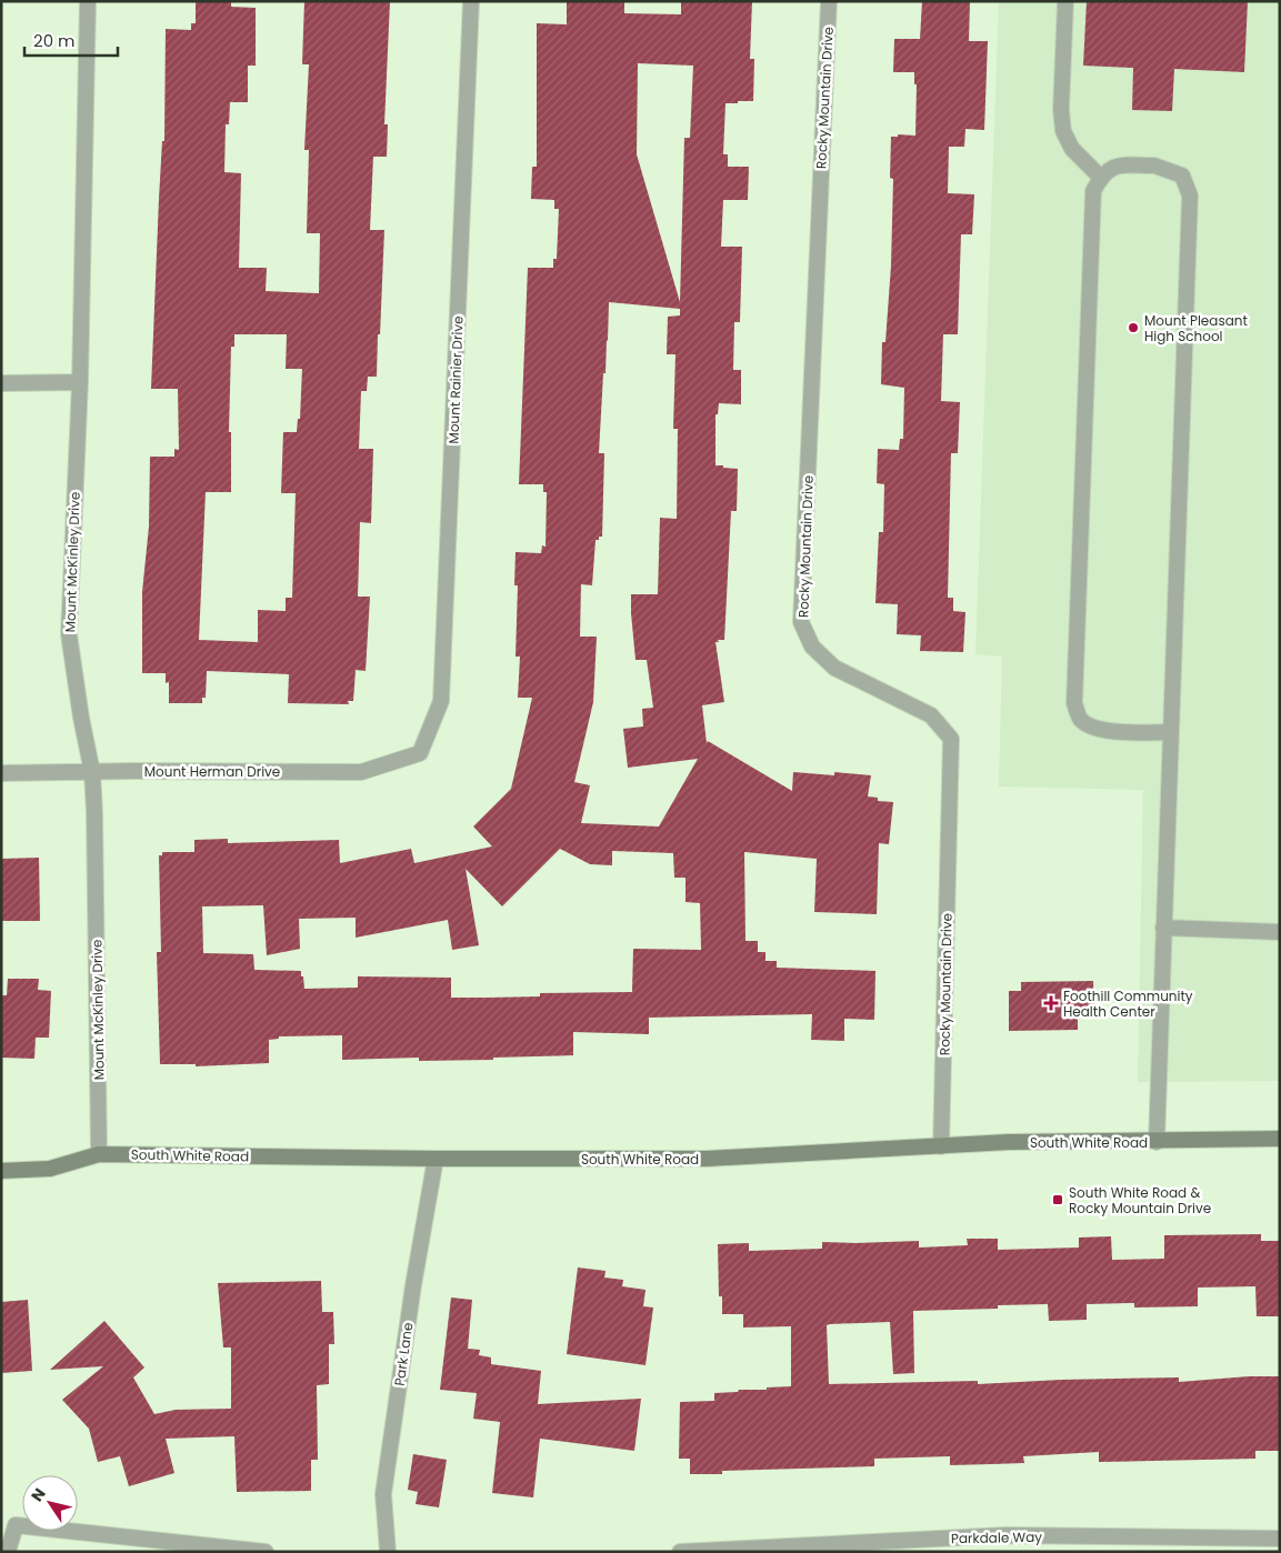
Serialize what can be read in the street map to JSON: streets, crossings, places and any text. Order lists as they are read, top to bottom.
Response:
{
  "streets": {
    "main road": ["South White Road"],
    "street": [
      "Rocky Mountain Drive",
      "Mount Rainier Drive",
      "Mount McKinley Drive",
      "Mount Herman Drive",
      "Park Lane",
      "Parkdale Way"
    ]
  },
  "crossings": [
    ["Rocky Mountain Drive", "South White Road"],
    ["Mount Rainier Drive", "Mount Herman Drive"],
    ["Mount McKinley Drive", "Mount Herman Drive"],
    ["Mount McKinley Drive", "South White Road"],
    ["South White Road", "Park Lane"]
  ],
  "places": {
    "other": ["Mount Pleasant High School"],
    "health": ["Foothill Community Health Center"],
    "transit": ["South White Road & Rocky Mountain Drive"]
  },
  "scale_bar": "20 m",
  "north": "top left"
}
